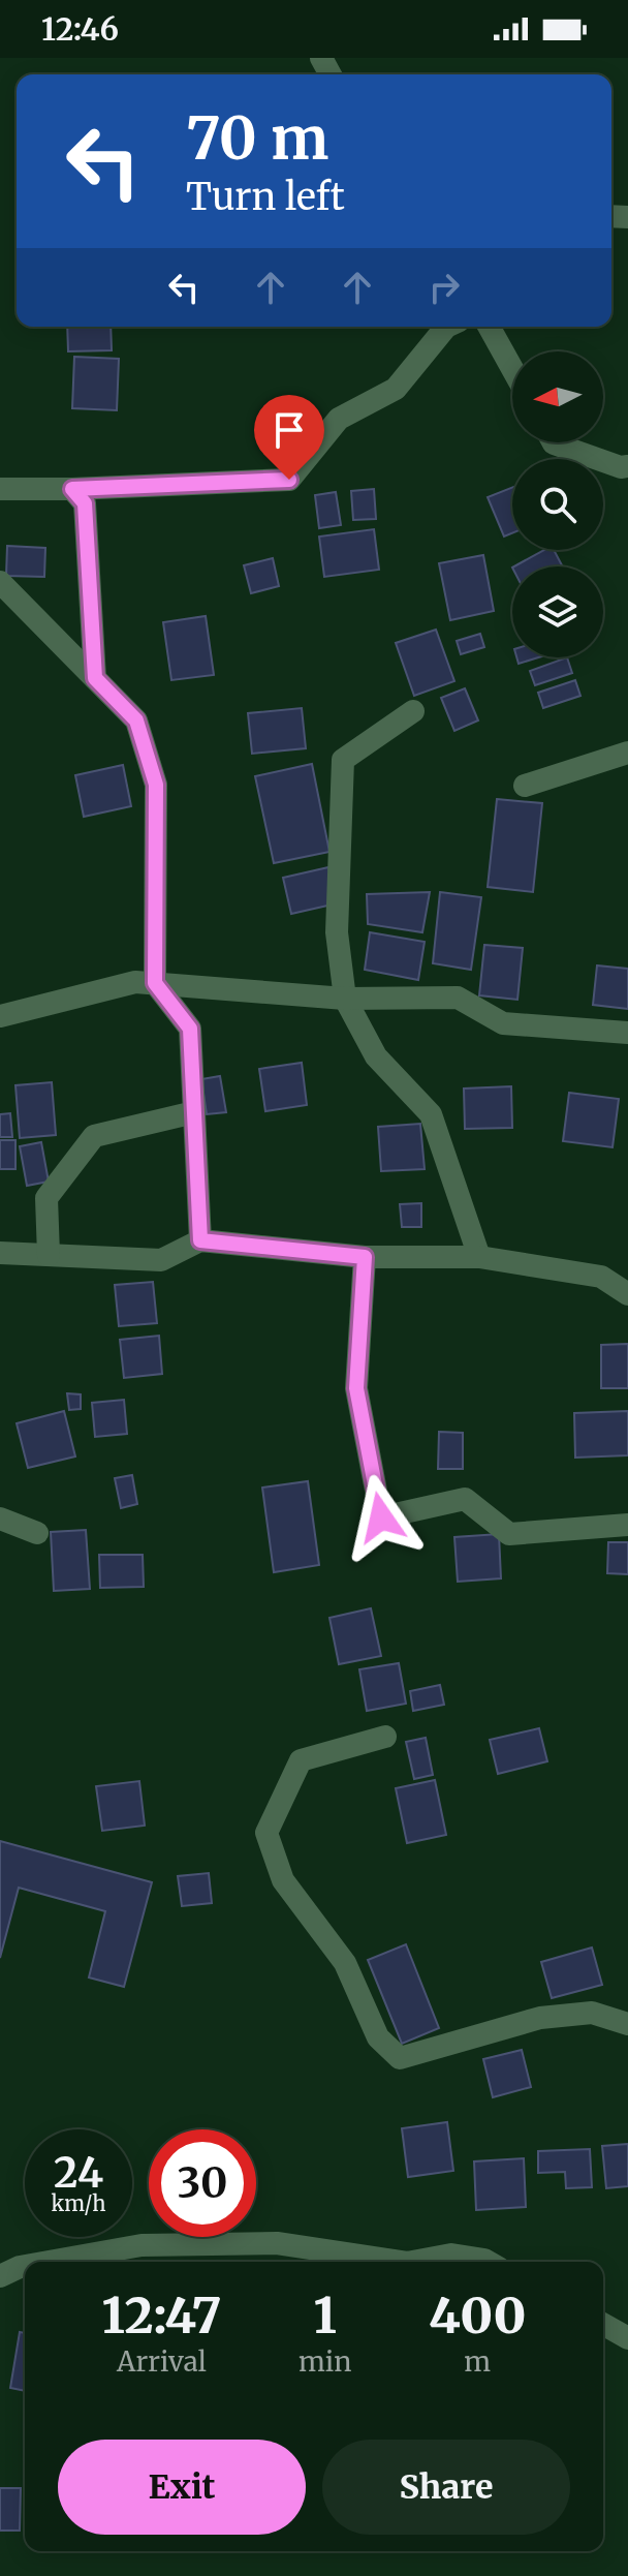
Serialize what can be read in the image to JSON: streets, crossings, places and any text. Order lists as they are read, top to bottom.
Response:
{
  "north": "left",
  "page": {
    "status": "12:46",
    "turn": ["70 m", "Turn left"],
    "speed": "24 km/h",
    "limit": "30",
    "eta": [
      "12:47",
      "Arrival",
      "1",
      "min",
      "400",
      "m"
    ],
    "buttons": ["Exit", "Share"]
  }
}
